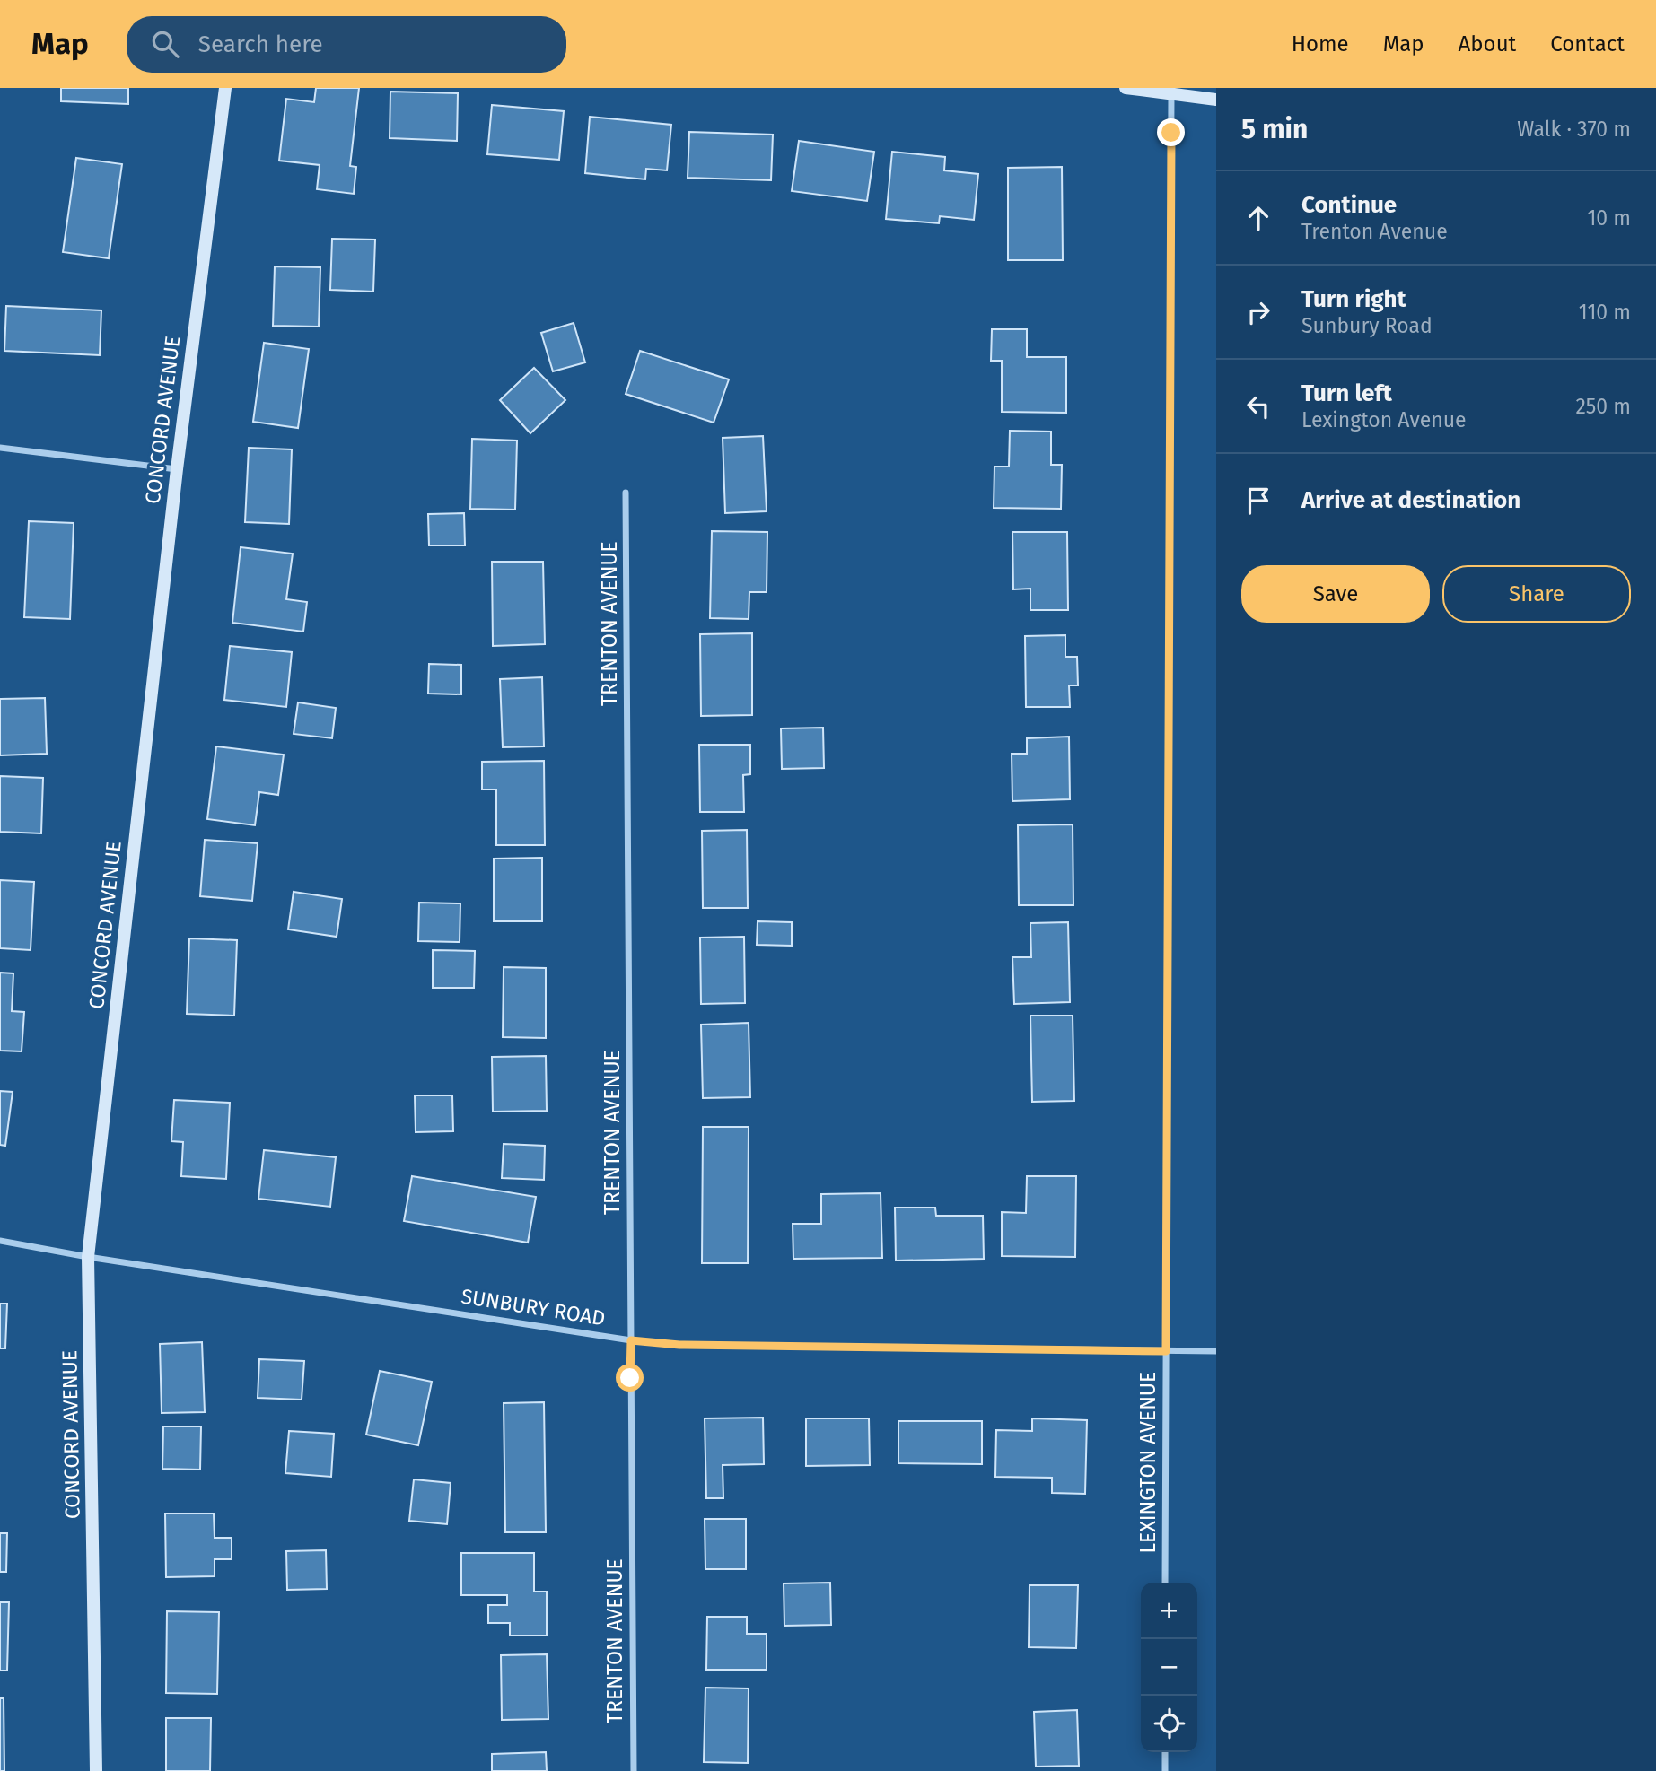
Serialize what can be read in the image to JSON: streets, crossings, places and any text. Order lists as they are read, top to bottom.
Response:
{
  "streets": {
    "street": [
      "CONCORD AVENUE",
      "TRENTON AVENUE",
      "SUNBURY ROAD",
      "LEXINGTON AVENUE"
    ]
  },
  "crossings": [
    ["CONCORD AVENUE", "SUNBURY ROAD"],
    ["TRENTON AVENUE", "SUNBURY ROAD"],
    ["SUNBURY ROAD", "LEXINGTON AVENUE"]
  ],
  "page": {
    "header": "Map",
    "search": "Search here",
    "nav": [
      "Home",
      "Map",
      "About",
      "Contact"
    ],
    "heading": ["5 min", "Walk · 370 m"],
    "list": [
      ["Continue", "Trenton Avenue", "10 m"],
      ["Turn right", "Sunbury Road", "110 m"],
      ["Turn left", "Lexington Avenue", "250 m"],
      "Arrive at destination"
    ],
    "buttons": ["Save", "Share"],
    "map_buttons": ["+", "−"]
  }
}
